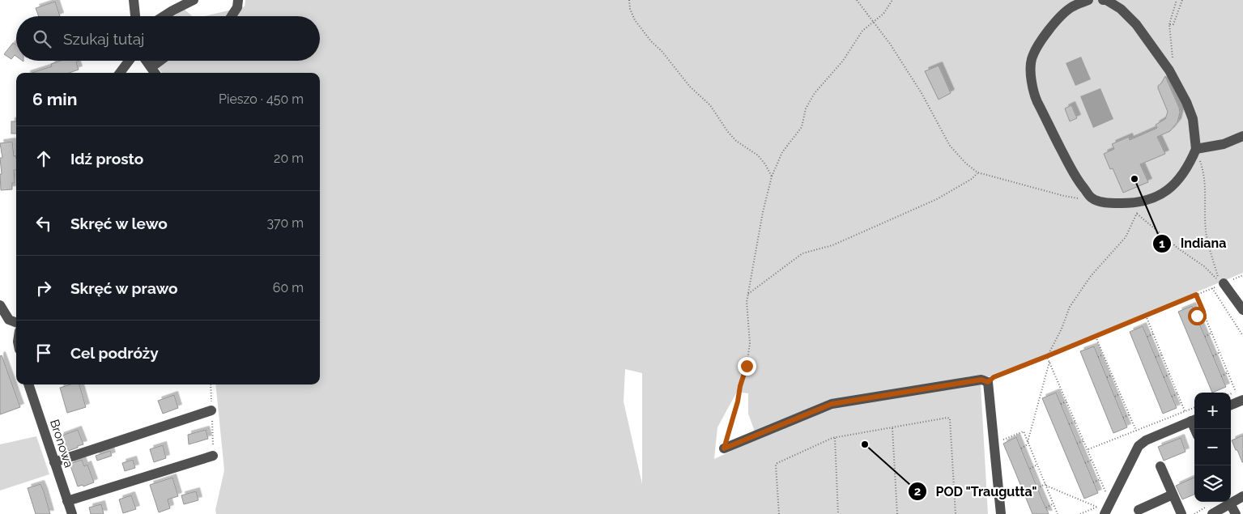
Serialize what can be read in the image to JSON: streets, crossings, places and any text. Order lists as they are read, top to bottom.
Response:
{
  "streets": {
    "street": ["Bronowa"]
  },
  "places": ["Indiana", "POD \"Traugutta\""],
  "page": {
    "search": "Szukaj tutaj",
    "heading": ["6 min", "Pieszo · 450 m"],
    "list": [
      ["Idź prosto", "20 m"],
      ["Skręć w lewo", "370 m"],
      ["Skręć w prawo", "60 m"],
      "Cel podróży"
    ],
    "map_buttons": ["+", "−"]
  }
}
